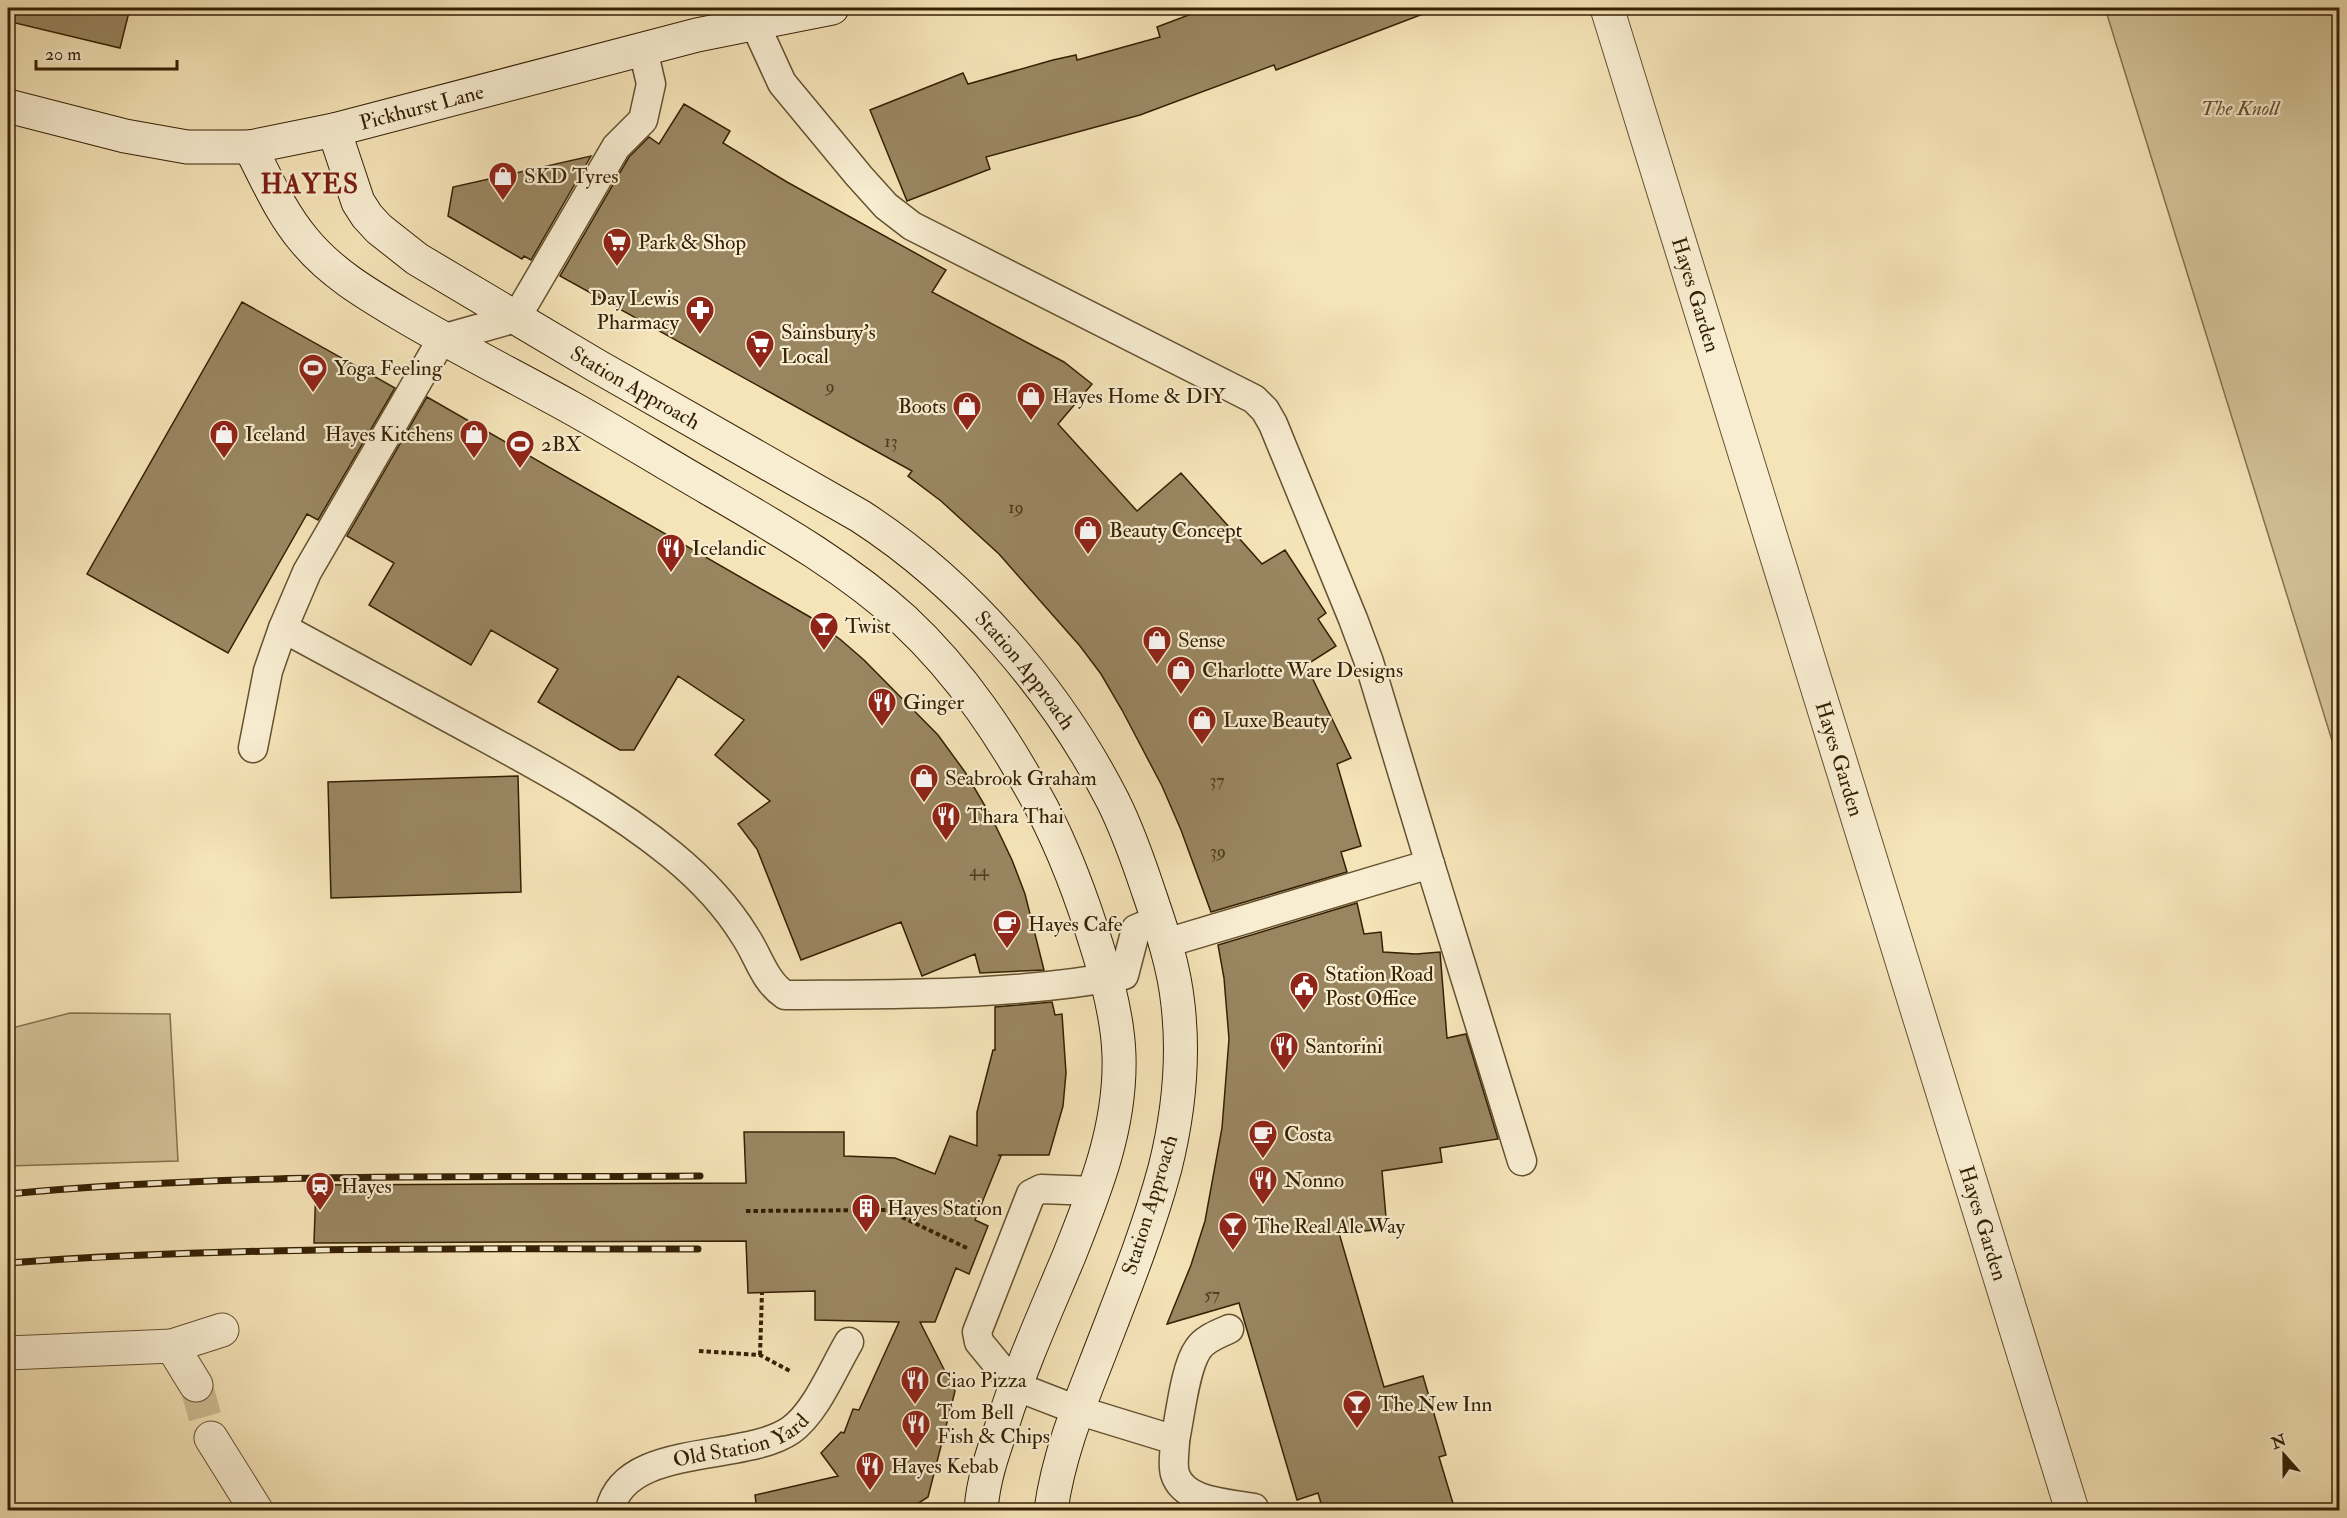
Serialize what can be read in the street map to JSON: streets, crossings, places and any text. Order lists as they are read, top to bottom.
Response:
{
  "streets": {
    "street": ["Pickhurst Lane", "Hayes Garden", "Station Approach"],
    "lane": ["Old Station Yard"]
  },
  "crossings": [
    ["Pickhurst Lane", "Station Approach"]
  ],
  "districts": ["HAYES"],
  "parks": ["The Knoll"],
  "places": {
    "shop": [
      "SKD Tyres",
      "Hayes Home & DIY",
      "Boots",
      "Iceland",
      "Hayes Kitchens",
      "Beauty Concept",
      "Sense",
      "Charlotte Ware Designs",
      "Luxe Beauty",
      "Seabrook Graham"
    ],
    "supermarket": ["Park & Shop", "Sainsbury's Local"],
    "pharmacy": ["Day Lewis Pharmacy"],
    "sports": ["Yoga Feeling", "2BX"],
    "restaurant": [
      "Icelandic",
      "Ginger",
      "Thara Thai",
      "Santorini",
      "Nonno",
      "Ciao Pizza",
      "Tom Bell Fish & Chips",
      "Hayes Kebab"
    ],
    "bar": ["Twist", "The Real Ale Way", "The New Inn"],
    "cafe": ["Hayes Cafe", "Costa"],
    "public building": ["Station Road Post Office"],
    "station": ["Hayes"],
    "building": ["Hayes Station"]
  },
  "house_numbers": [
    "9",
    "13",
    "19",
    "37",
    "39",
    "44",
    "57"
  ],
  "scale_bar": "20 m",
  "north": "top"
}
